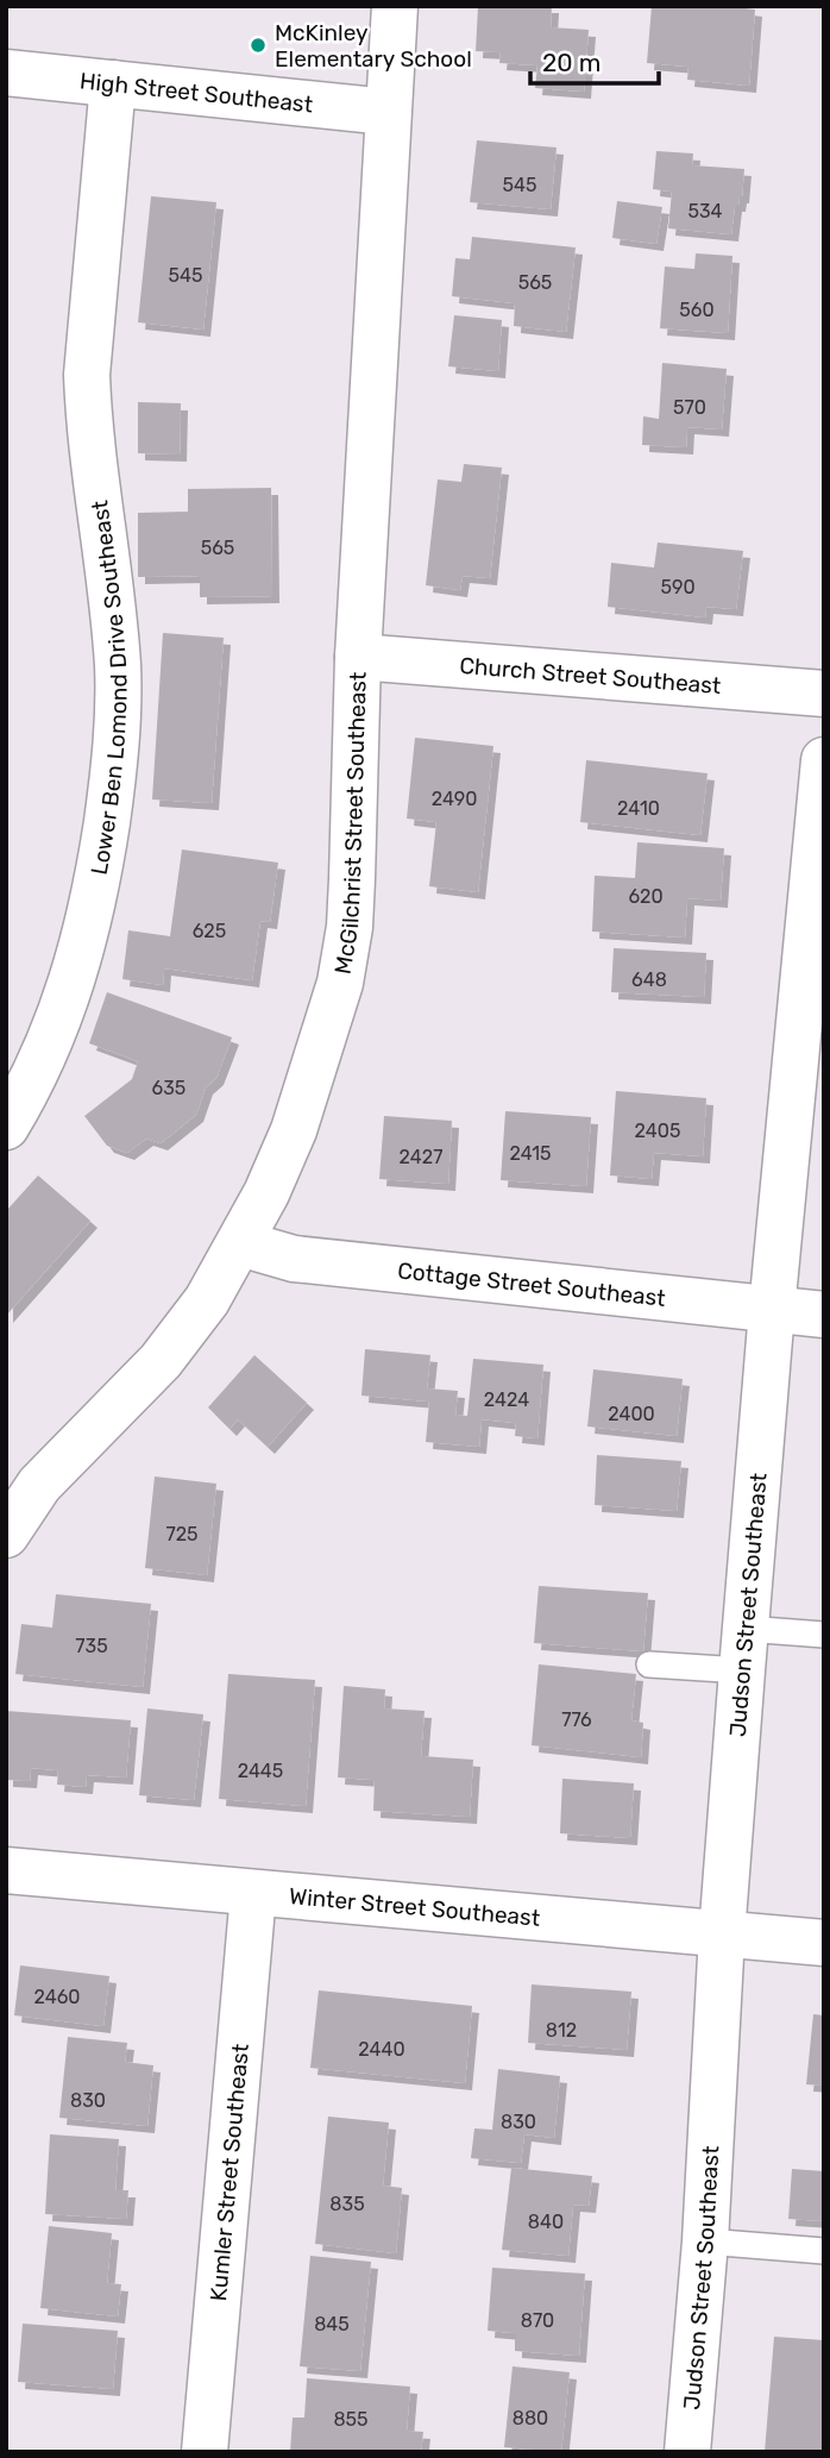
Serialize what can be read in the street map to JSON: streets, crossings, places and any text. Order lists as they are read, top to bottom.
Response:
{
  "streets": {
    "street": [
      "High Street Southeast",
      "Church Street Southeast",
      "Lower Ben Lomond Drive Southeast",
      "McGilchrist Street Southeast",
      "Cottage Street Southeast",
      "Judson Street Southeast",
      "Winter Street Southeast",
      "Kumler Street Southeast"
    ]
  },
  "crossings": [
    ["High Street Southeast", "Lower Ben Lomond Drive Southeast"],
    ["High Street Southeast", "McGilchrist Street Southeast"],
    ["Church Street Southeast", "McGilchrist Street Southeast"],
    ["McGilchrist Street Southeast", "Cottage Street Southeast"],
    ["Cottage Street Southeast", "Judson Street Southeast"],
    ["Judson Street Southeast", "Winter Street Southeast"],
    ["Winter Street Southeast", "Kumler Street Southeast"]
  ],
  "places": ["McKinley Elementary School"],
  "house_numbers": [
    "545",
    "534",
    "545",
    "565",
    "560",
    "570",
    "565",
    "590",
    "2490",
    "2410",
    "620",
    "625",
    "648",
    "635",
    "2405",
    "2415",
    "2427",
    "2424",
    "2400",
    "725",
    "735",
    "776",
    "2445",
    "2460",
    "812",
    "2440",
    "830",
    "830",
    "835",
    "840",
    "870",
    "845",
    "880",
    "855"
  ],
  "scale_bar": "20 m"
}
